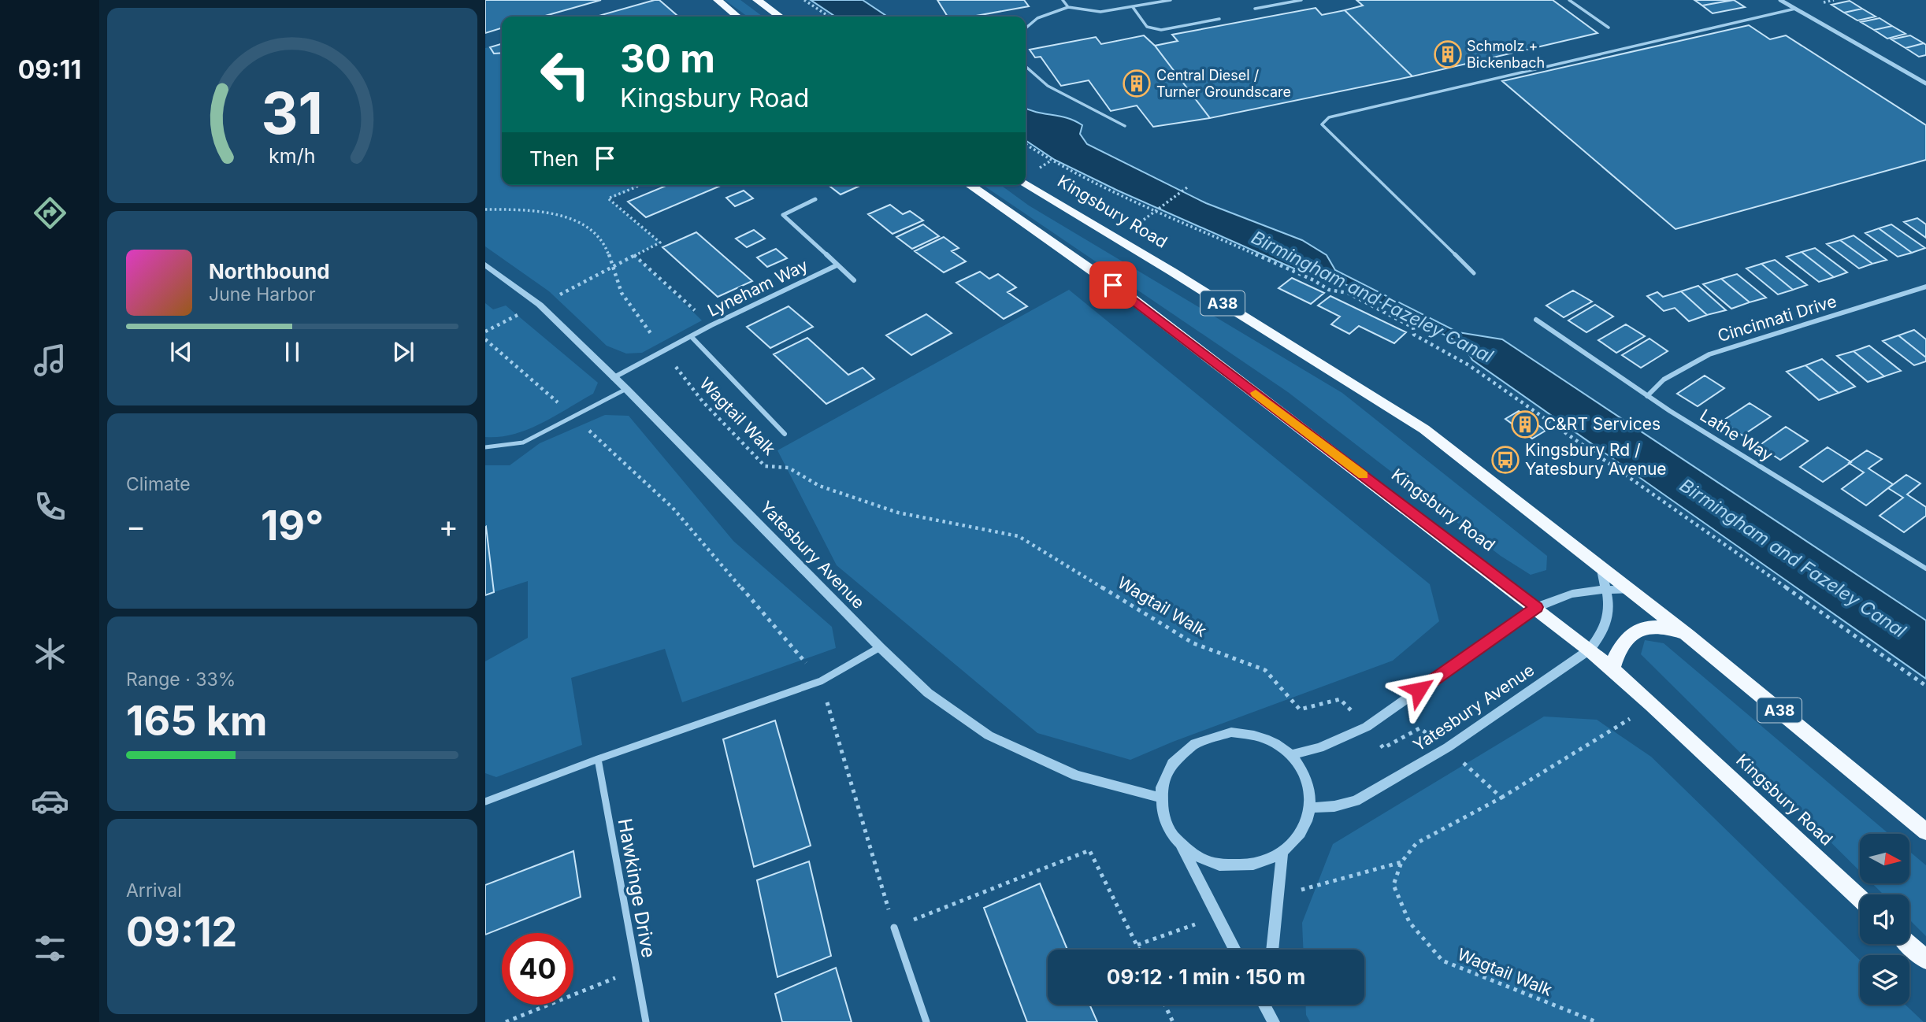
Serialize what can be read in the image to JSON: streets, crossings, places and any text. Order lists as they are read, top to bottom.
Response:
{
  "streets": {
    "highway": ["Kingsbury Road", "A38"],
    "street": [
      "Lyneham Way",
      "Cincinnati Drive",
      "Lathe Way",
      "Yatesbury Avenue",
      "Hawkinge Drive"
    ],
    "path": ["Wagtail Walk"]
  },
  "crossings": [
    ["Kingsbury Road", "Yatesbury Avenue"],
    ["Lyneham Way", "Wagtail Walk"],
    ["Lyneham Way", "Yatesbury Avenue"],
    ["Cincinnati Drive", "Lathe Way"],
    ["Wagtail Walk", "Yatesbury Avenue"]
  ],
  "water": ["Birmingham and Fazeley Canal"],
  "places": {
    "building": ["Schmolz + Bickenbach", "Central Diesel / Turner Groundscare", "C&RT Services"],
    "bus stop": ["Kingsbury Rd / Yatesbury Avenue"]
  },
  "north": "right",
  "page": {
    "tabs": "09:11",
    "turn": ["30 m", "Kingsbury Road"],
    "then": "Then",
    "song": ["Northbound", "June Harbor"],
    "tile": [
      "Climate",
      ["Range · 33%", "165 km"],
      ["Arrival", "09:12"]
    ],
    "heat": ["−", "19°", "+"],
    "limit": "40",
    "trip": "09:12 · 1 min · 150 m",
    "gauge": ["31", "km/h"]
  }
}
